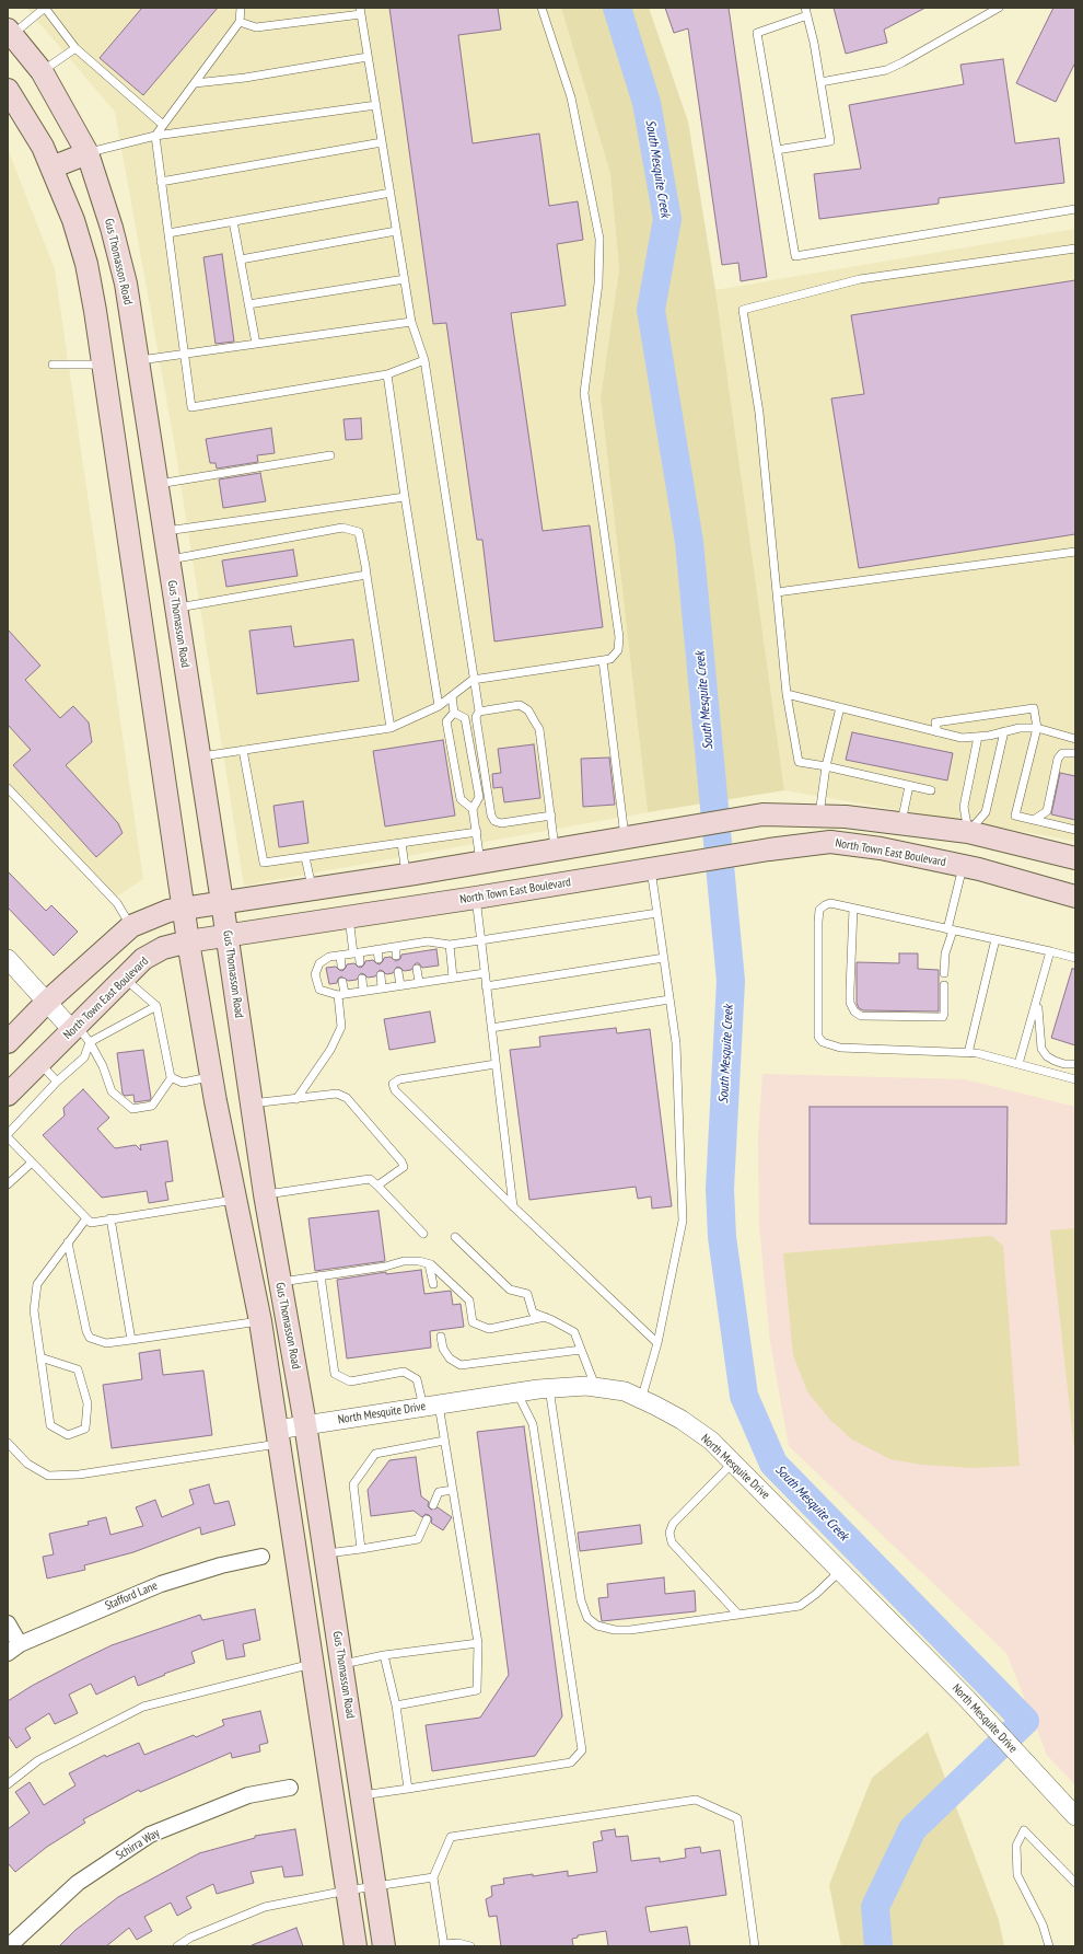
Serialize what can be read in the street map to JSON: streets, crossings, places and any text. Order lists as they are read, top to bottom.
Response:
{
  "streets": {
    "main road": ["Gus Thomasson Road", "North Town East Boulevard"],
    "street": ["North Mesquite Drive", "Stafford Lane", "Schirra Way"]
  },
  "crossings": [
    ["Gus Thomasson Road", "North Town East Boulevard"],
    ["Gus Thomasson Road", "North Mesquite Drive"]
  ],
  "water": ["South Mesquite Creek"]
}
